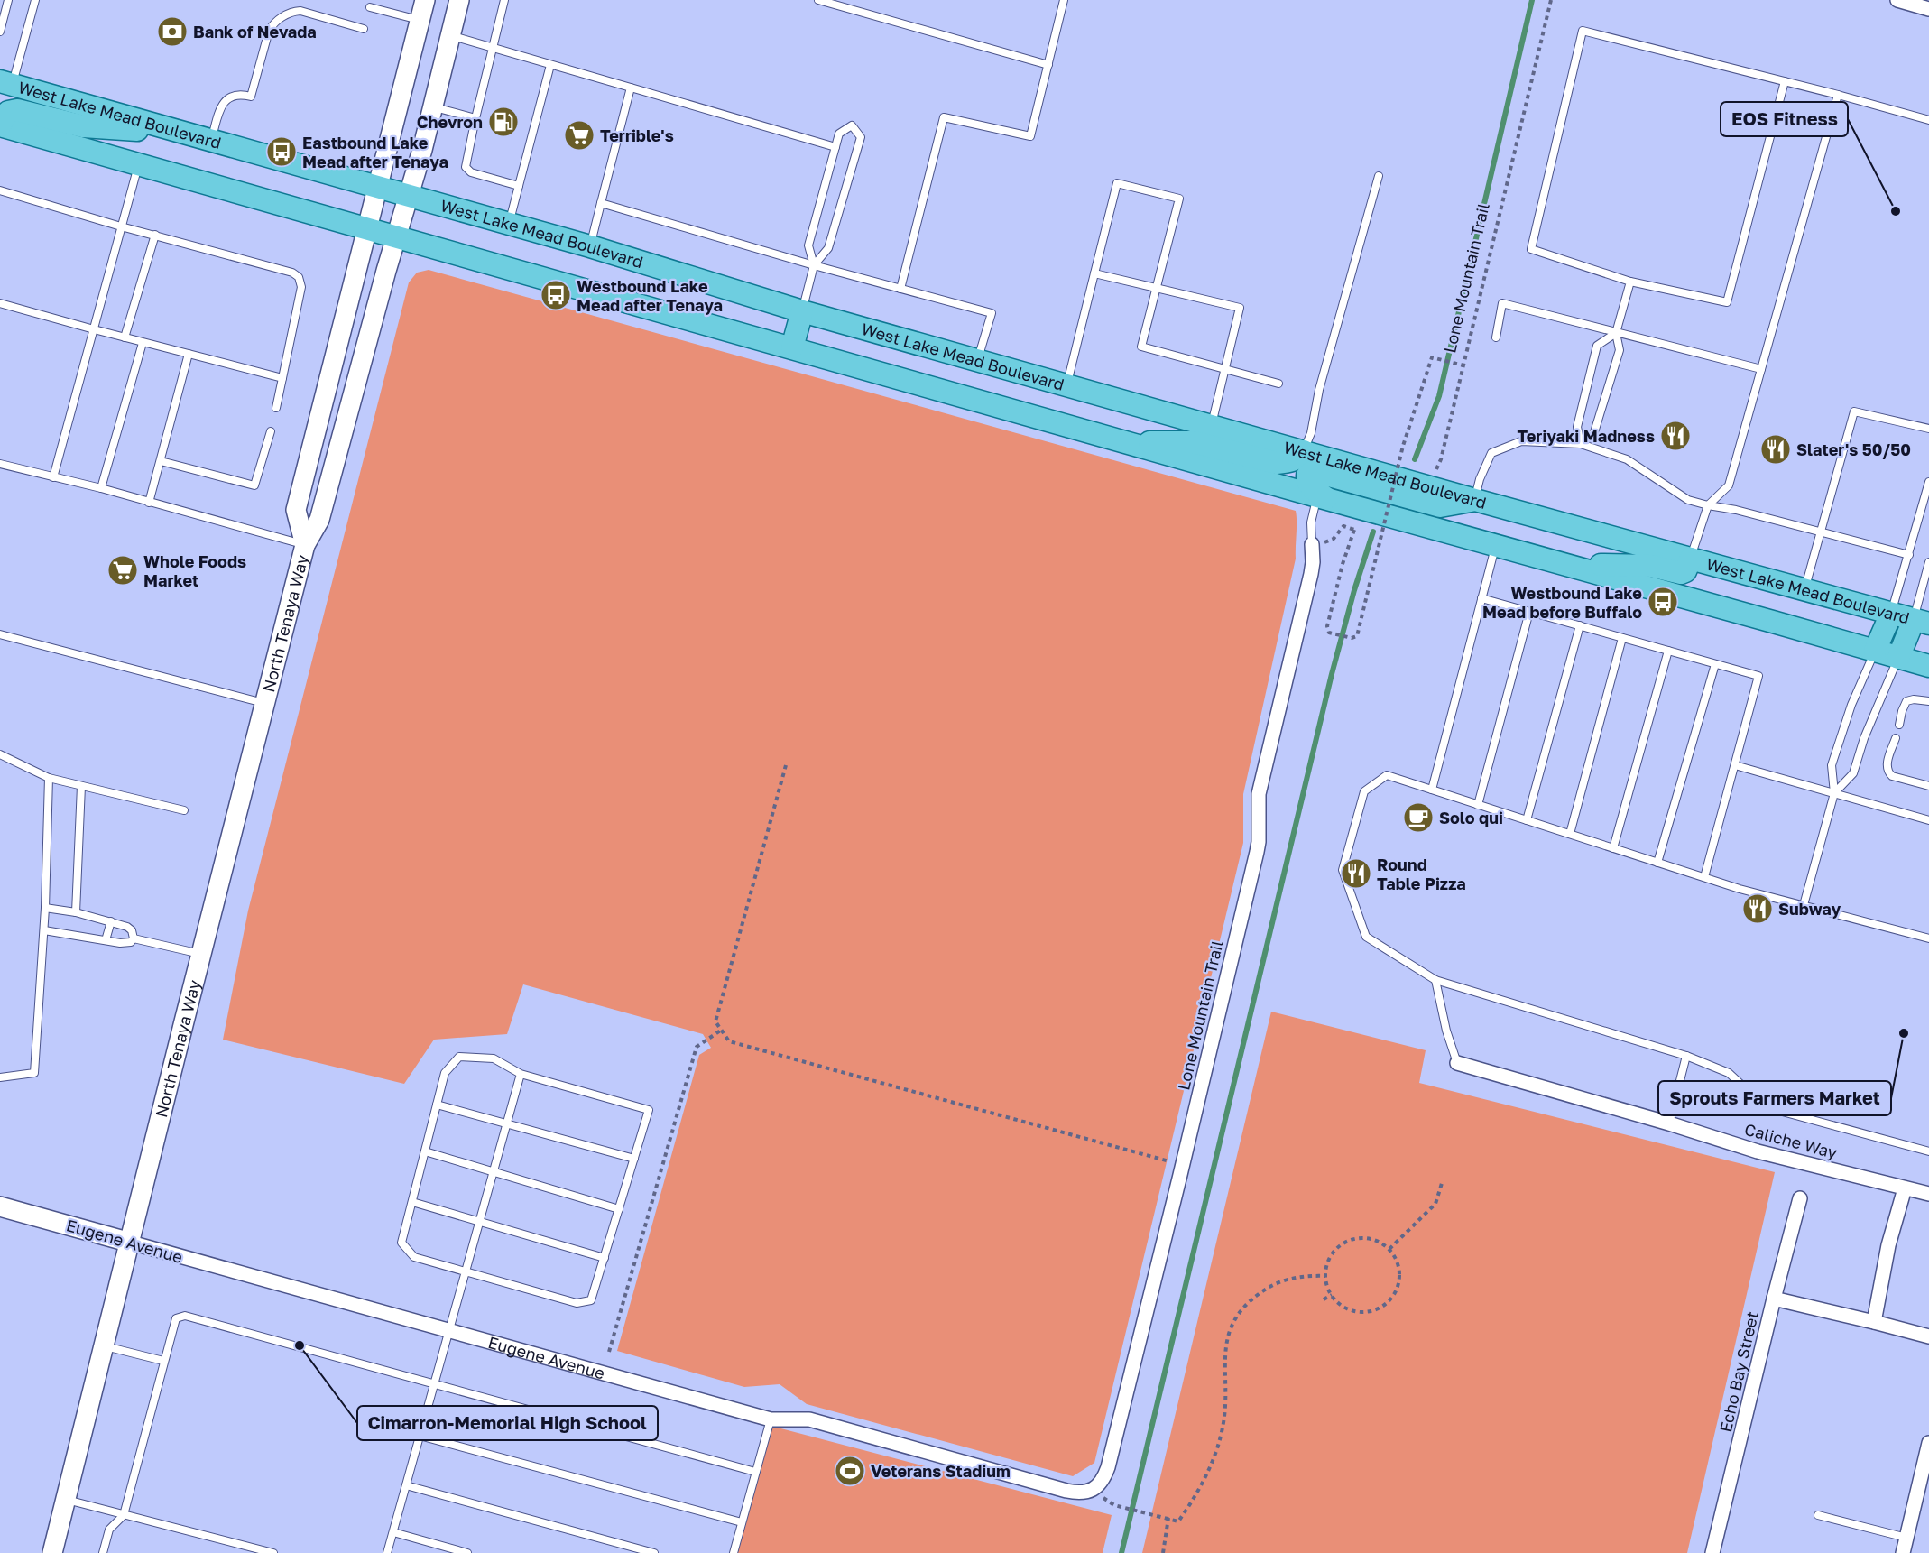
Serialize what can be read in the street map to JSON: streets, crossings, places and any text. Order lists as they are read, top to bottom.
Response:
{
  "streets": {
    "main road": ["West Lake Mead Boulevard", "North Tenaya Way", "Eugene Avenue"],
    "street": ["Lone Mountain Trail", "Caliche Way", "Echo Bay Street"]
  },
  "crossings": [
    ["West Lake Mead Boulevard", "North Tenaya Way"],
    ["Lone Mountain Trail", "Eugene Avenue"],
    ["North Tenaya Way", "Eugene Avenue"]
  ],
  "places": {
    "bank": ["Bank of Nevada"],
    "fuel station": ["Chevron"],
    "supermarket": ["Terrible's", "Whole Foods Market"],
    "bus stop": ["Eastbound Lake Mead after Tenaya", "Westbound Lake Mead after Tenaya", "Westbound Lake Mead before Buffalo"],
    "other": ["EOS Fitness", "Sprouts Farmers Market", "Cimarron-Memorial High School"],
    "restaurant": [
      "Teriyaki Madness",
      "Slater's 50/50",
      "Round Table Pizza",
      "Subway"
    ],
    "cafe": ["Solo qui"],
    "sports": ["Veterans Stadium"]
  }
}
